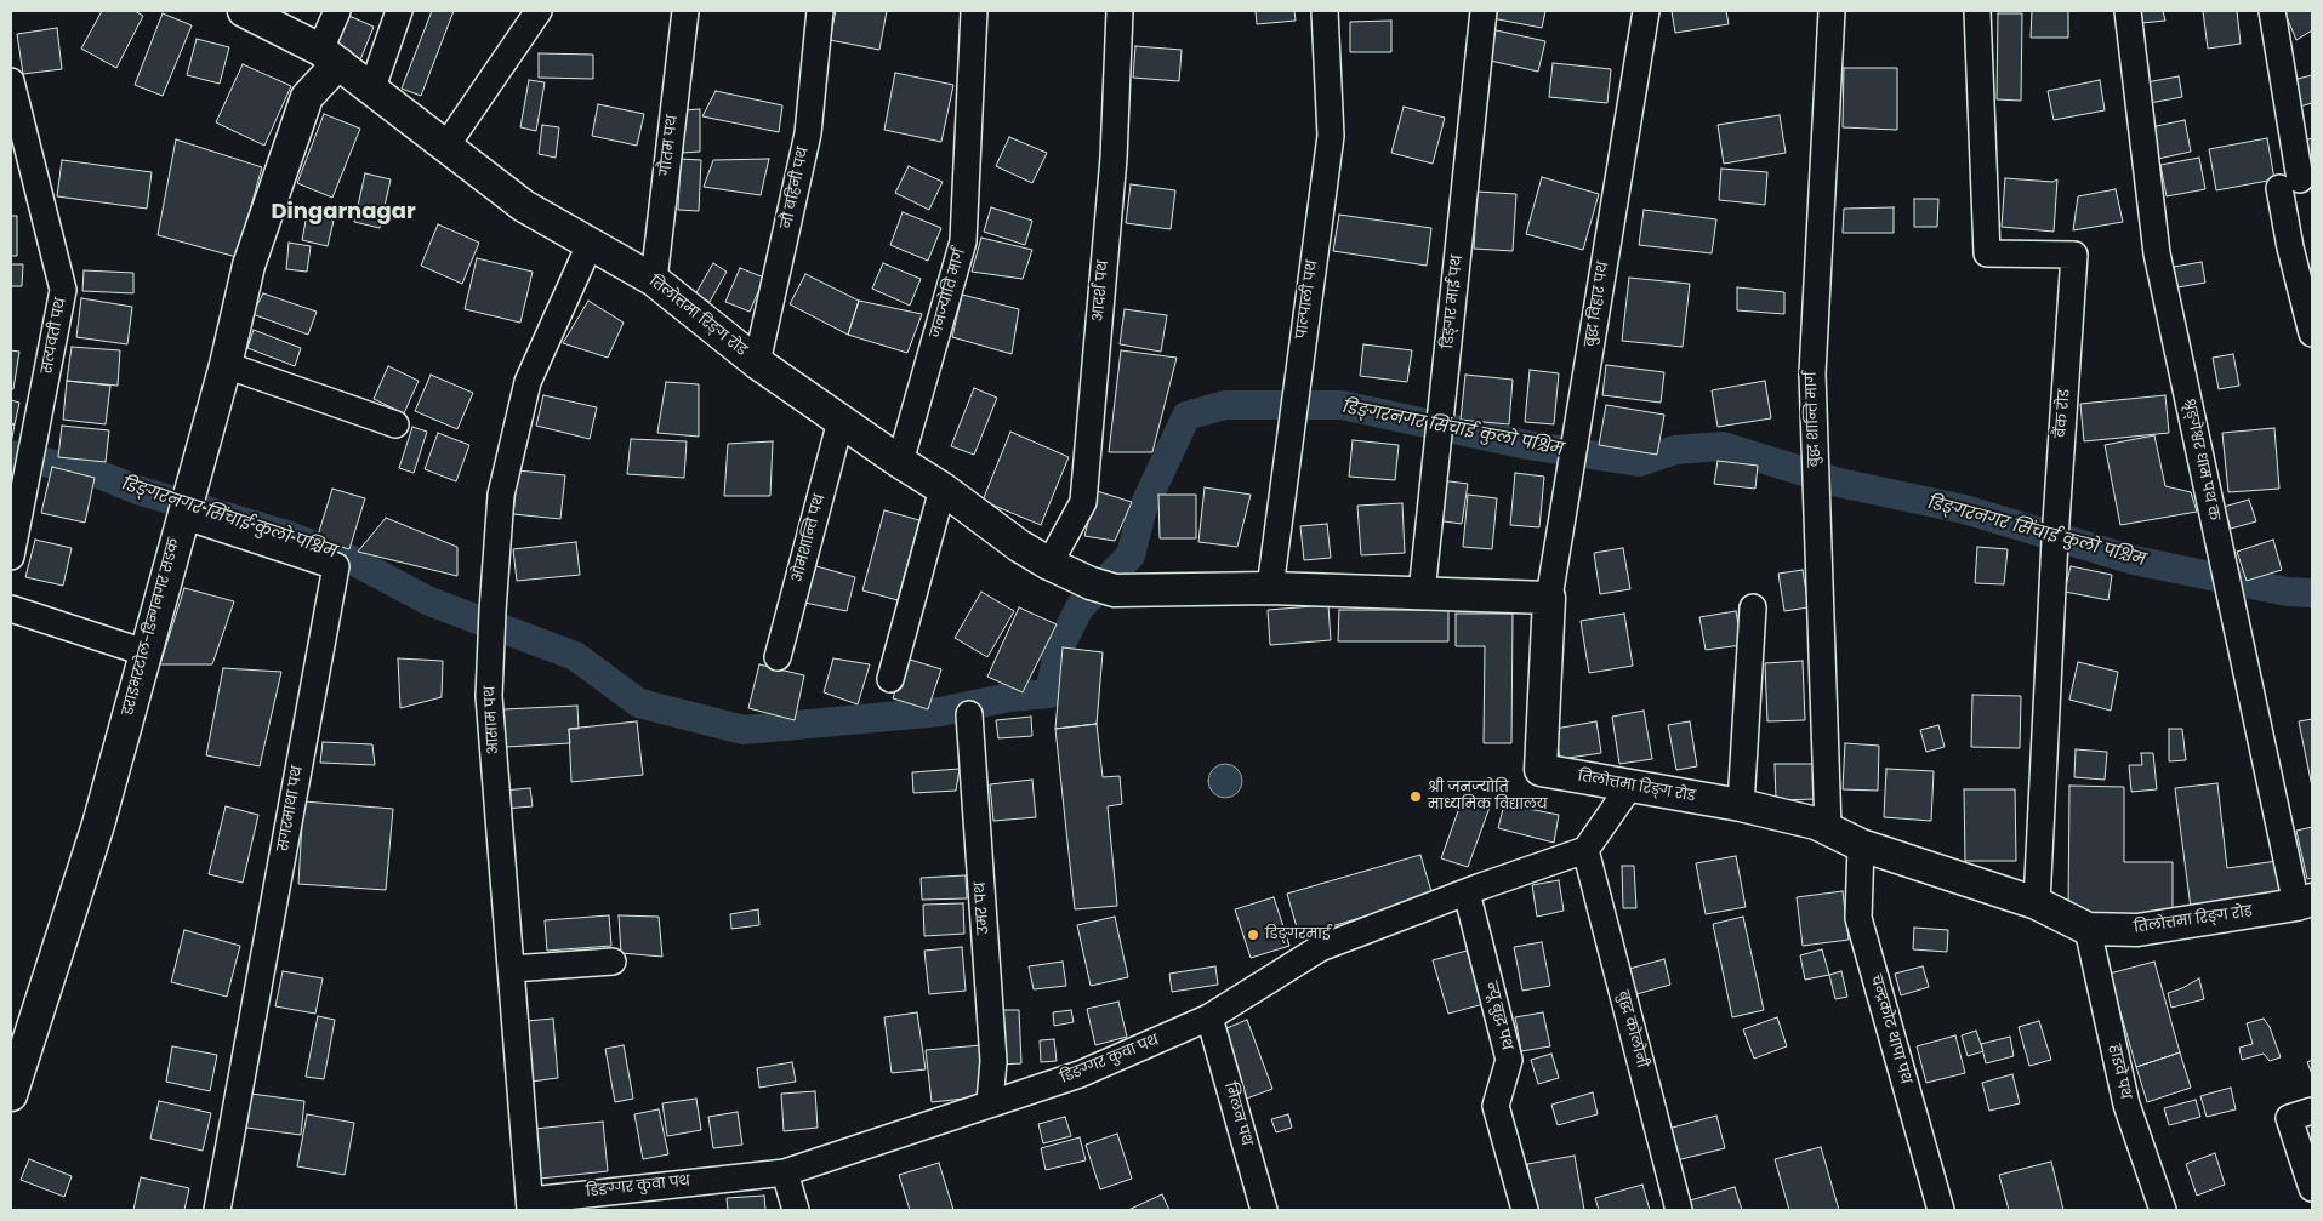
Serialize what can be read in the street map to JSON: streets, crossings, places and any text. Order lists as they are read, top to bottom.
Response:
{
  "streets": {
    "street": [
      "गौतम पथ",
      "नौ बहिनी पथ",
      "आदर्श पथ",
      "जनज्योति मार्ग",
      "पाल्पाली पथ",
      "डिङ्गर माई पथ",
      "बुद्ध विहार पथ",
      "तिलोत्तमा रिङ्ग रोड",
      "सत्यवती पथ",
      "बैंक रोड",
      "बुद्ध शान्ति मार्ग",
      "श्रृङ्गेश्वर धाम पथ क",
      "ओमशान्ति पथ",
      "डराइभरटोल-डिन्गनगर सडक",
      "आसाम पथ",
      "सगरमाथा पथ",
      "उमर पथ",
      "न्यू बुद्ध पथ",
      "बुद्ध कोलोनी",
      "चन्द्रकोट थापा पथ",
      "डिङग्गर कुवा पथ",
      "हाइवे पथ",
      "मिलन पथ"
    ]
  },
  "crossings": [
    ["गौतम पथ", "तिलोत्तमा रिङ्ग रोड"],
    ["नौ बहिनी पथ", "तिलोत्तमा रिङ्ग रोड"],
    ["आदर्श पथ", "तिलोत्तमा रिङ्ग रोड"],
    ["जनज्योति मार्ग", "तिलोत्तमा रिङ्ग रोड"],
    ["पाल्पाली पथ", "तिलोत्तमा रिङ्ग रोड"],
    ["डिङ्गर माई पथ", "तिलोत्तमा रिङ्ग रोड"],
    ["बुद्ध विहार पथ", "तिलोत्तमा रिङ्ग रोड"],
    ["तिलोत्तमा रिङ्ग रोड", "बैंक रोड"],
    ["तिलोत्तमा रिङ्ग रोड", "बुद्ध शान्ति मार्ग"],
    ["तिलोत्तमा रिङ्ग रोड", "श्रृङ्गेश्वर धाम पथ क"],
    ["तिलोत्तमा रिङ्ग रोड", "ओमशान्ति पथ"],
    ["तिलोत्तमा रिङ्ग रोड", "डराइभरटोल-डिन्गनगर सडक"],
    ["तिलोत्तमा रिङ्ग रोड", "आसाम पथ"],
    ["तिलोत्तमा रिङ्ग रोड", "चन्द्रकोट थापा पथ"],
    ["तिलोत्तमा रिङ्ग रोड", "हाइवे पथ"],
    ["डराइभरटोल-डिन्गनगर सडक", "सगरमाथा पथ"],
    ["आसाम पथ", "डिङग्गर कुवा पथ"],
    ["उमर पथ", "डिङग्गर कुवा पथ"],
    ["न्यू बुद्ध पथ", "डिङग्गर कुवा पथ"],
    ["बुद्ध कोलोनी", "डिङग्गर कुवा पथ"],
    ["डिङग्गर कुवा पथ", "मिलन पथ"]
  ],
  "districts": ["Dingarnagar"],
  "water": ["डिङ्गरनगर सिंचाई कुलो पश्चिम"],
  "places": ["श्री जनज्योति माध्यमिक विद्यालय", "डिङ्गरमाई"]
}
